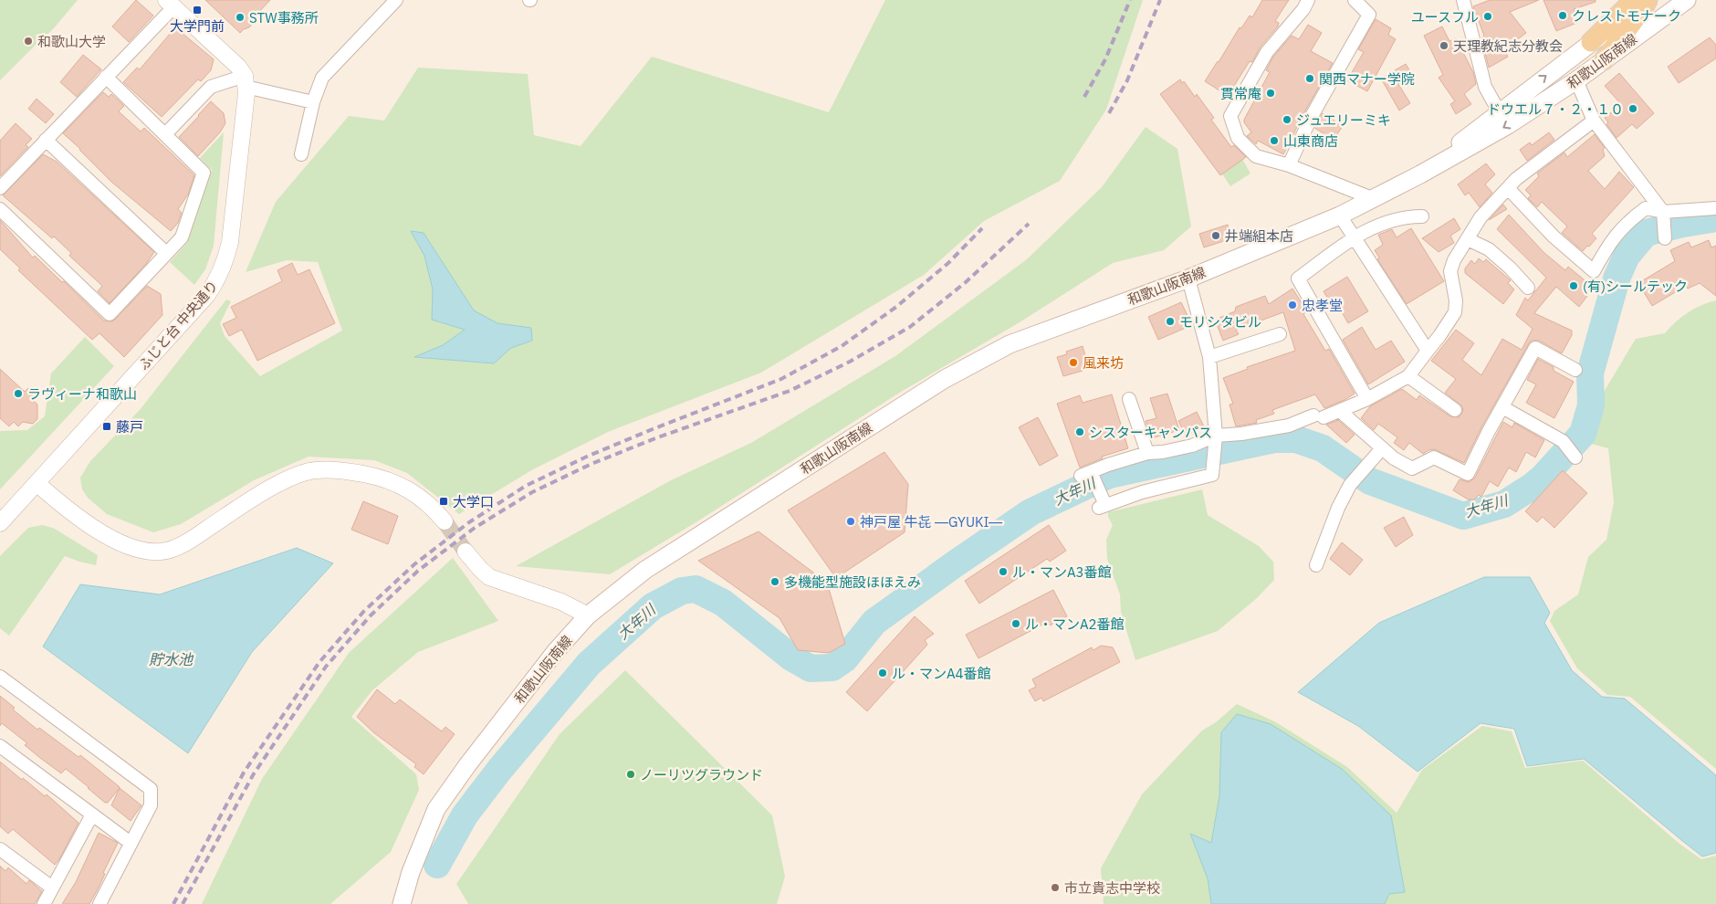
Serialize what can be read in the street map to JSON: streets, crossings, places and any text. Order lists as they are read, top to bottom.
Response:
{
  "streets": {
    "main road": ["和歌山阪南線"],
    "street": ["ふじと台 中央通り"]
  },
  "water": ["大年川", "貯水池"],
  "places": {
    "transit": ["大学門前", "藤戸", "大学口"],
    "other": [
      "クレストモナーク",
      "ユースフル",
      "STW事務所",
      "和歌山大学",
      "天理教紀志分教会",
      "関西マナー学院",
      "貫常庵",
      "ドウエル７・２・１０",
      "ジュエリーミキ",
      "山東商店",
      "井端組本店",
      "(有)シールテック",
      "忠孝堂",
      "モリシタビル",
      "風来坊",
      "ラヴィーナ和歌山",
      "シスターキャンパス",
      "神戸屋 牛㐂 ―GYUKI―",
      "ル・マンA3番館",
      "多機能型施設ほほえみ",
      "ル・マンA2番館",
      "ル・マンA4番館",
      "ノーリツグラウンド",
      "市立貴志中学校"
    ]
  }
}
